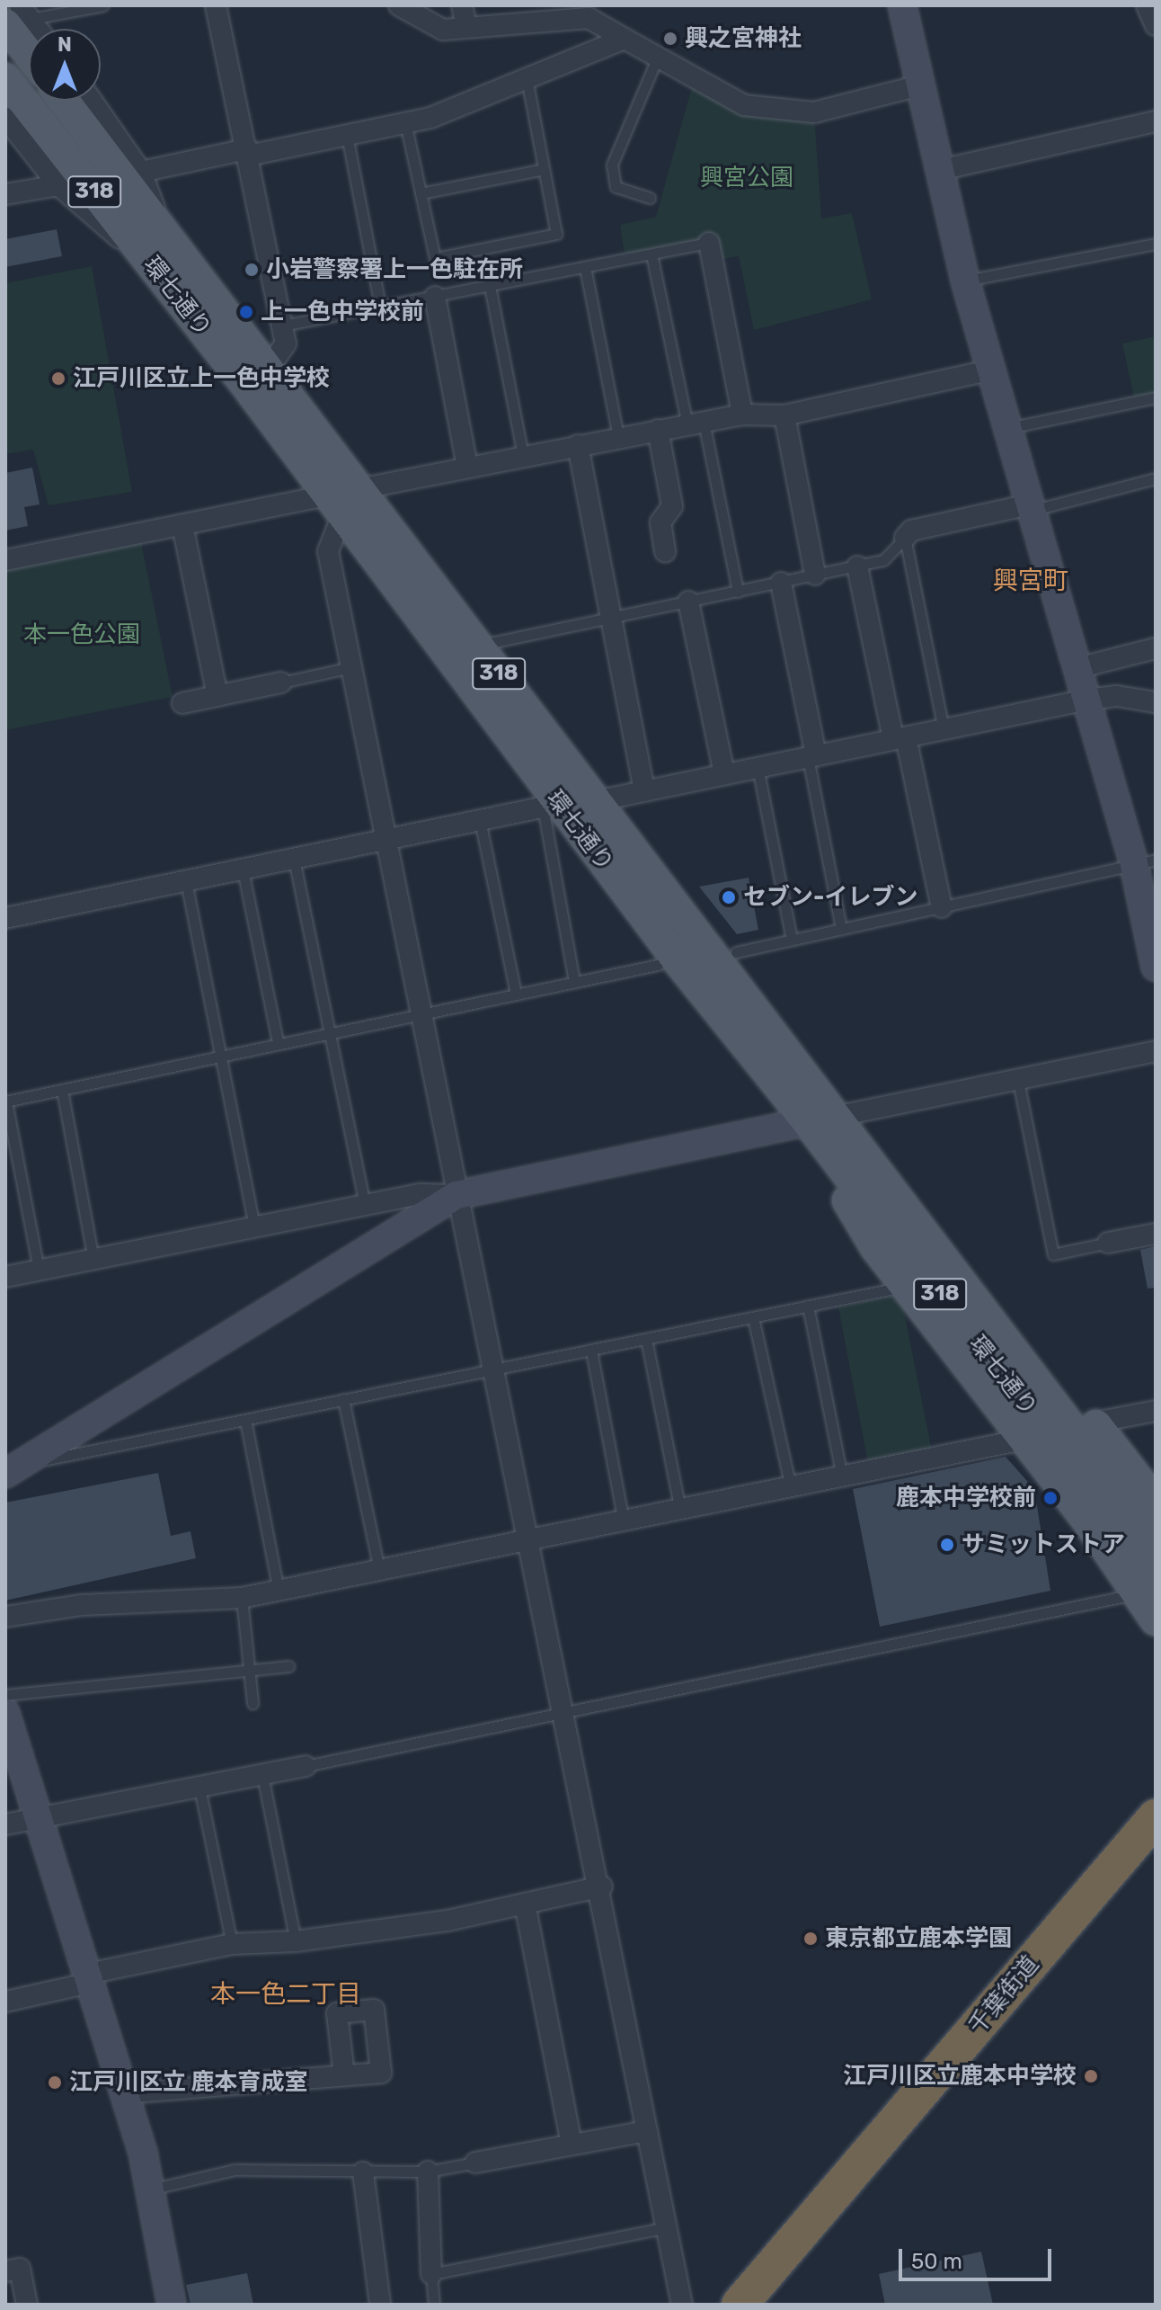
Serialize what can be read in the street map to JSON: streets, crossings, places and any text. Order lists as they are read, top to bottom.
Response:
{
  "streets": {
    "highway": ["千葉街道"],
    "main road": ["318", "環七通り"]
  },
  "districts": ["興宮町", "本一色二丁目"],
  "parks": ["興宮公園", "本一色公園"],
  "places": [
    "興之宮神社",
    "小岩警察署上一色駐在所",
    "上一色中学校前",
    "江戸川区立上一色中学校",
    "セブン-イレブン",
    "鹿本中学校前",
    "サミットストア",
    "東京都立鹿本学園",
    "江戸川区立鹿本中学校",
    "江戸川区立 鹿本育成室"
  ],
  "scale_bar": "50 m",
  "north": "top"
}
